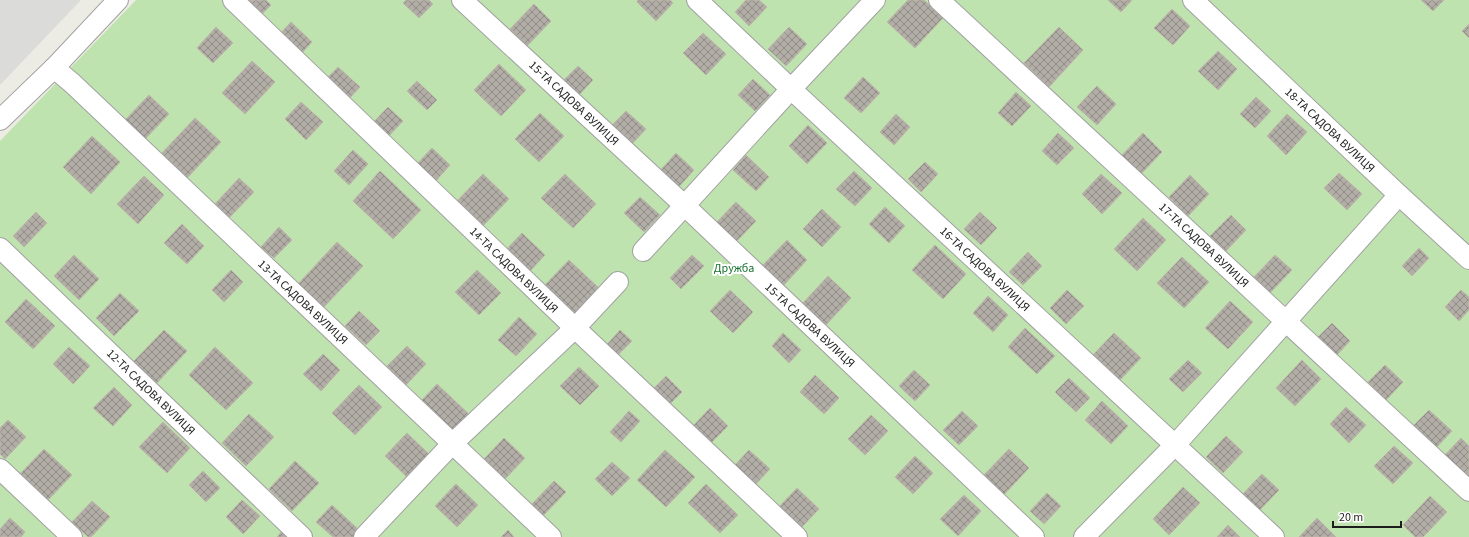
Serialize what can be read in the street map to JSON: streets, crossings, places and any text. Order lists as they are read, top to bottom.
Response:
{
  "streets": {
    "street": [
      "15-ТА САДОВА ВУЛИЦЯ",
      "18-ТА САДОВА ВУЛИЦЯ",
      "17-ТА САДОВА ВУЛИЦЯ",
      "16-ТА САДОВА ВУЛИЦЯ",
      "14-ТА САДОВА ВУЛИЦЯ",
      "13-ТА САДОВА ВУЛИЦЯ",
      "12-ТА САДОВА ВУЛИЦЯ"
    ]
  },
  "parks": ["Дружба"],
  "scale_bar": "20 m"
}
